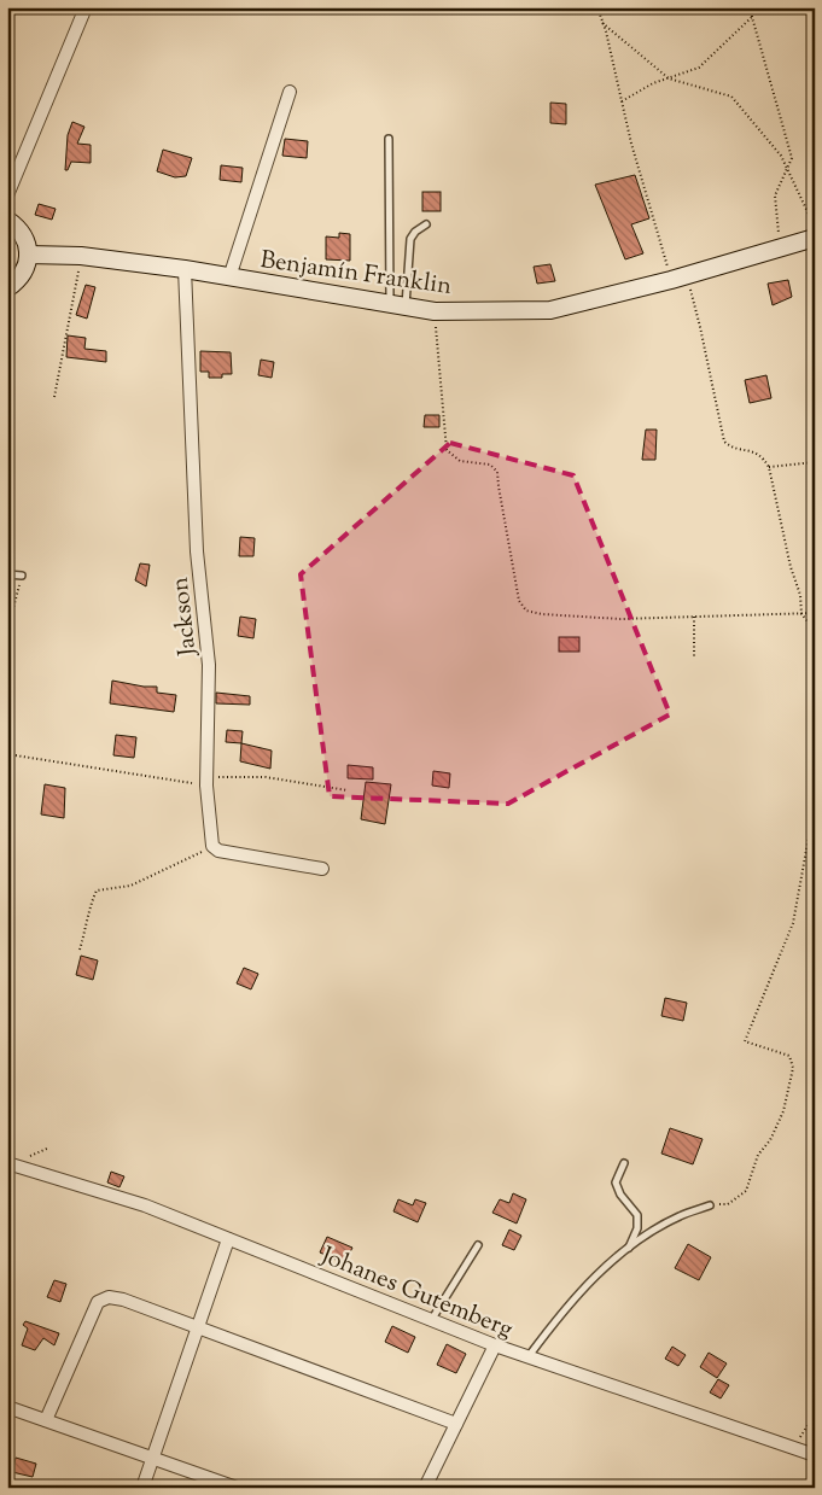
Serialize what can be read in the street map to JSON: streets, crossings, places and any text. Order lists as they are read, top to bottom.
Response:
{
  "streets": {
    "street": ["Benjamín Franklin", "Jackson", "Johanes Gutemberg"]
  },
  "crossings": [
    ["Benjamín Franklin", "Jackson"]
  ]
}
